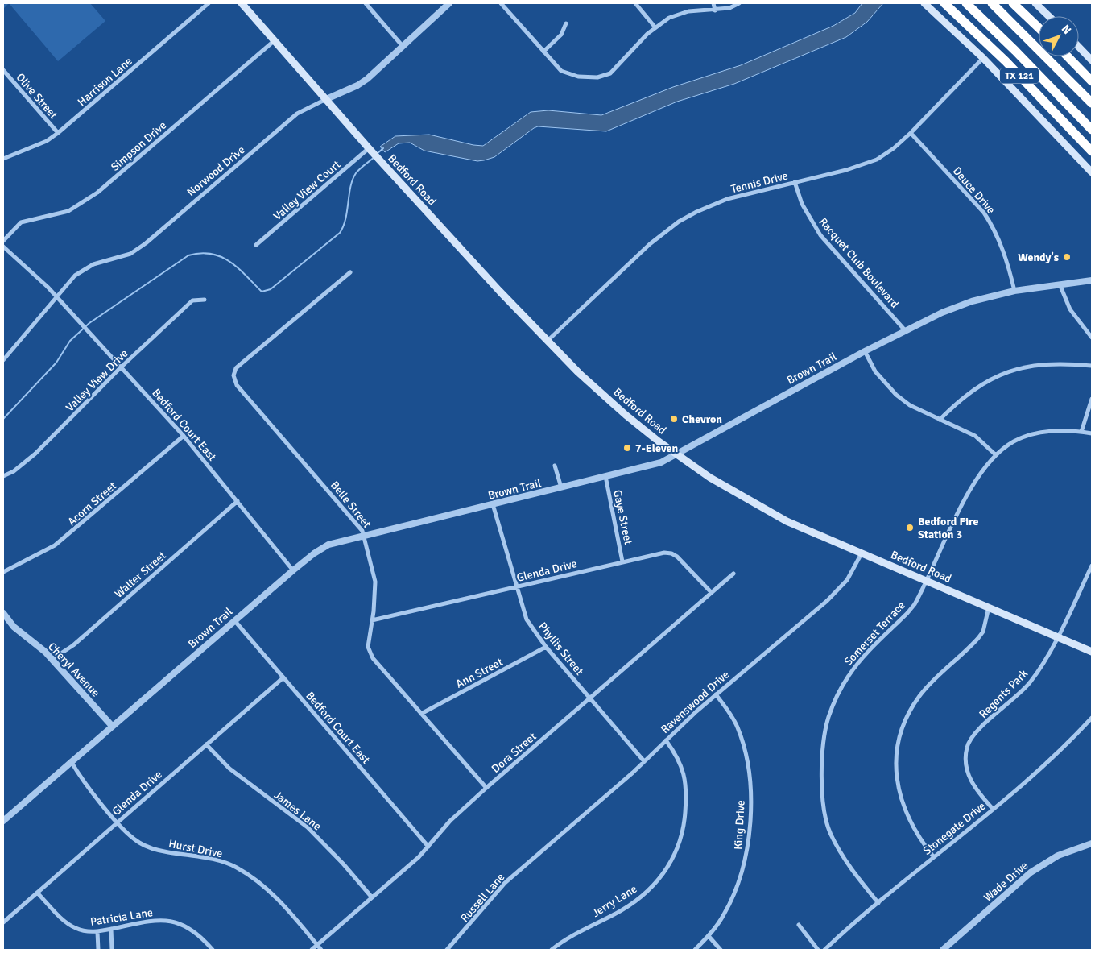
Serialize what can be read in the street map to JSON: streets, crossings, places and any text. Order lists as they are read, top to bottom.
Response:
{
  "streets": {
    "highway": ["TX 121"],
    "main road": ["Bedford Road"],
    "street": [
      "Harrison Lane",
      "Olive Street",
      "Simpson Drive",
      "Norwood Drive",
      "Tennis Drive",
      "Valley View Court",
      "Deuce Drive",
      "Racquet Club Boulevard",
      "Brown Trail",
      "Valley View Drive",
      "Bedford Court East",
      "Acorn Street",
      "Belle Street",
      "Gaye Street",
      "Glenda Drive",
      "Walter Street",
      "Somerset Terrace",
      "Phyllis Street",
      "Cheryl Avenue",
      "Ann Street",
      "Regents Park",
      "Ravenswood Drive",
      "Dora Street",
      "James Lane",
      "King Drive",
      "Stonegate Drive",
      "Hurst Drive",
      "Wade Drive",
      "Russell Lane",
      "Jerry Lane",
      "Patricia Lane"
    ]
  },
  "crossings": [
    ["Harrison Lane", "Olive Street"],
    ["Simpson Drive", "Bedford Road"],
    ["Norwood Drive", "Bedford Road"],
    ["Norwood Drive", "Bedford Court East"],
    ["Bedford Road", "Tennis Drive"],
    ["Bedford Road", "Valley View Court"],
    ["Bedford Road", "Brown Trail"],
    ["Bedford Road", "Somerset Terrace"],
    ["Bedford Road", "Regents Park"],
    ["Bedford Road", "Ravenswood Drive"],
    ["Tennis Drive", "Deuce Drive"],
    ["Tennis Drive", "Racquet Club Boulevard"],
    ["Deuce Drive", "Brown Trail"],
    ["Racquet Club Boulevard", "Brown Trail"],
    ["Brown Trail", "Bedford Court East"],
    ["Brown Trail", "Belle Street"],
    ["Brown Trail", "Gaye Street"],
    ["Brown Trail", "Phyllis Street"],
    ["Brown Trail", "Cheryl Avenue"],
    ["Brown Trail", "Hurst Drive"],
    ["Valley View Drive", "Bedford Court East"],
    ["Bedford Court East", "Acorn Street"],
    ["Bedford Court East", "Glenda Drive"],
    ["Bedford Court East", "Walter Street"],
    ["Bedford Court East", "Dora Street"],
    ["Belle Street", "Glenda Drive"],
    ["Belle Street", "Ann Street"],
    ["Belle Street", "Dora Street"],
    ["Gaye Street", "Glenda Drive"],
    ["Glenda Drive", "Phyllis Street"],
    ["Glenda Drive", "Dora Street"],
    ["Glenda Drive", "James Lane"],
    ["Glenda Drive", "Hurst Drive"],
    ["Glenda Drive", "Patricia Lane"],
    ["Walter Street", "Cheryl Avenue"],
    ["Somerset Terrace", "Stonegate Drive"],
    ["Phyllis Street", "Ann Street"],
    ["Phyllis Street", "Ravenswood Drive"],
    ["Phyllis Street", "Dora Street"],
    ["Regents Park", "Stonegate Drive"],
    ["Ravenswood Drive", "King Drive"],
    ["Ravenswood Drive", "Russell Lane"],
    ["Ravenswood Drive", "Jerry Lane"],
    ["Dora Street", "James Lane"],
    ["Dora Street", "Hurst Drive"]
  ],
  "places": [
    "Wendy's",
    "Chevron",
    "7-Eleven",
    "Bedford Fire Station 3"
  ],
  "north": "top right"
}
